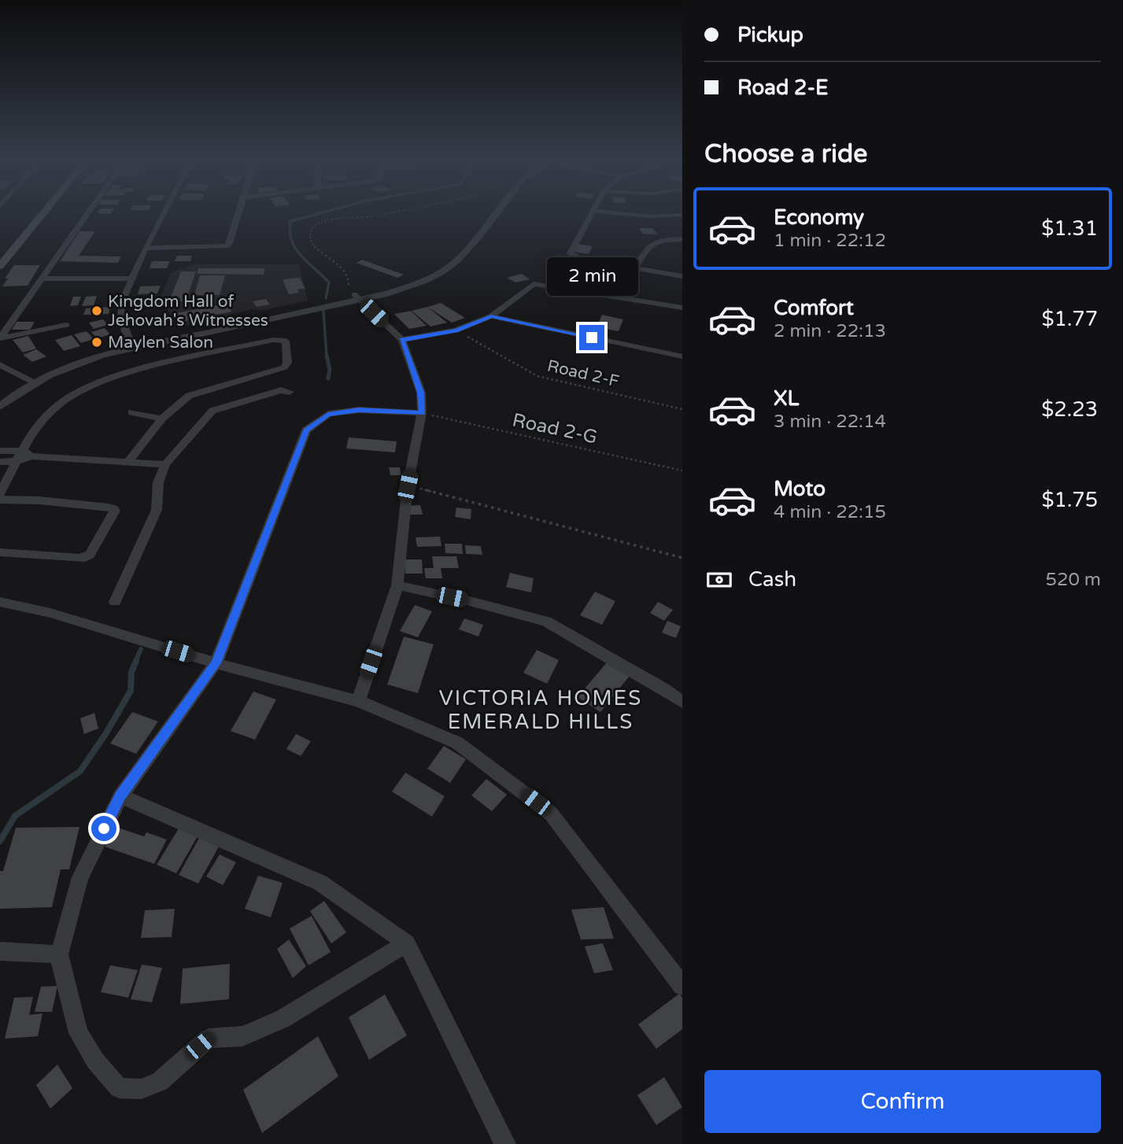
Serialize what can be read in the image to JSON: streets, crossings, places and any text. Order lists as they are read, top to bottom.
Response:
{
  "streets": {
    "path": ["Road 2-F", "Road 2-G"]
  },
  "districts": ["VICTORIA HOMES EMERALD HILLS"],
  "places": ["Kingdom Hall of Jehovah's Witnesses", "Maylen Salon"],
  "page": {
    "banner": ["Pickup", "Road 2-E"],
    "heading": "Choose a ride",
    "list": [
      {
        "name": "Economy",
        "note": "1 min · 22:12",
        "value": "$1.31"
      },
      {
        "name": "Comfort",
        "note": "2 min · 22:13",
        "value": "$1.77"
      },
      {
        "name": "XL",
        "note": "3 min · 22:14",
        "value": "$2.23"
      },
      {
        "name": "Moto",
        "note": "4 min · 22:15",
        "value": "$1.75"
      }
    ],
    "bubble": "2 min",
    "pay": ["Cash", "520 m"],
    "buttons": "Confirm"
  }
}
